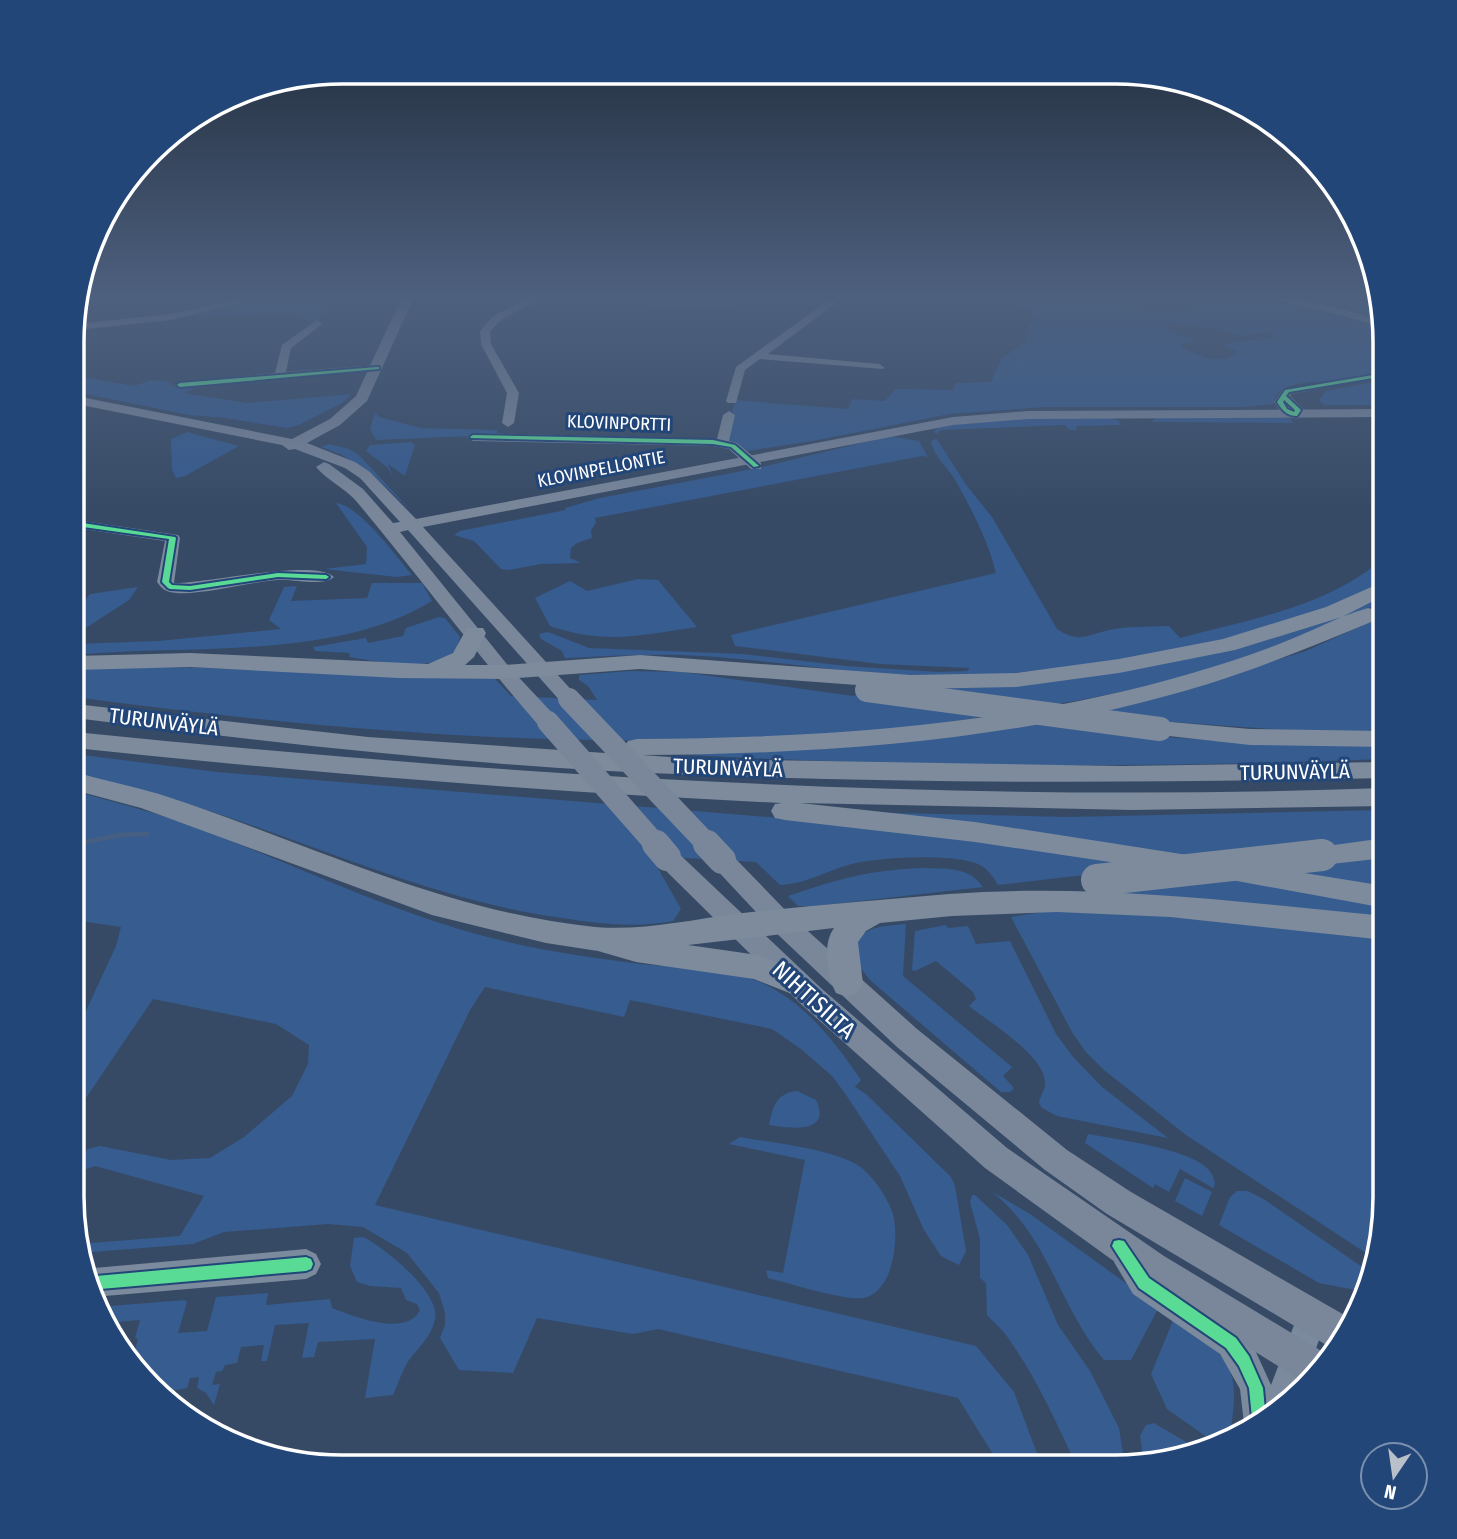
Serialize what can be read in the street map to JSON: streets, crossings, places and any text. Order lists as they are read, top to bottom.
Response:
{
  "streets": {
    "highway": ["TURUNVÄYLÄ"],
    "main road": ["KLOVINPELLONTIE", "NIHTISILTA"],
    "street": ["KLOVINPORTTI"]
  },
  "crossings": [
    ["KLOVINPORTTI", "KLOVINPELLONTIE"],
    ["KLOVINPELLONTIE", "NIHTISILTA"]
  ],
  "north": "bottom"
}
